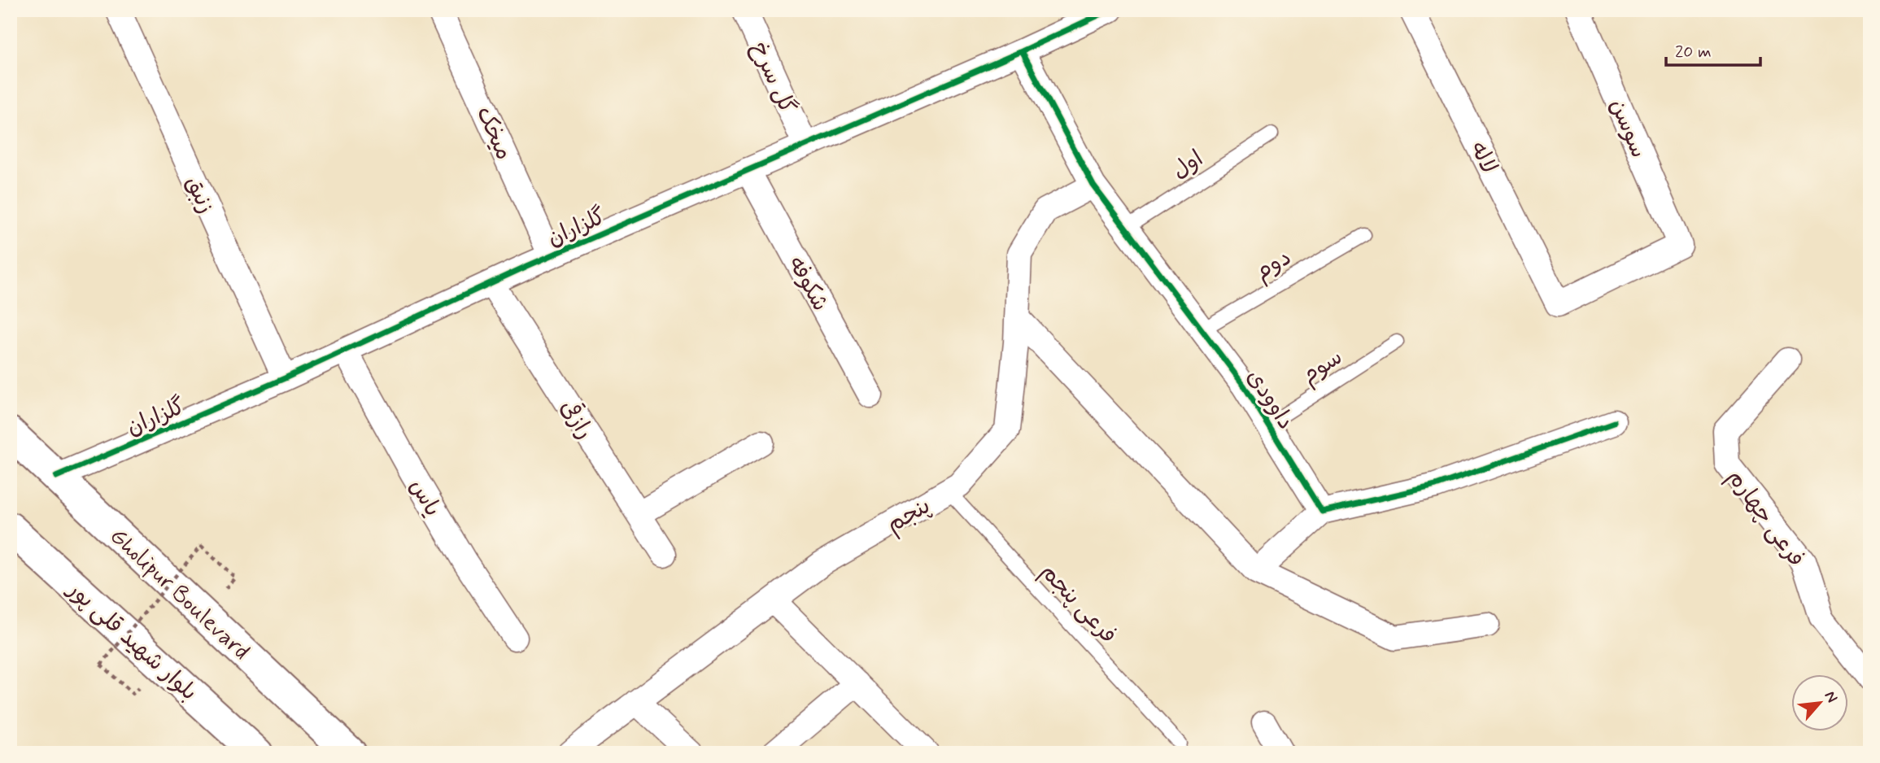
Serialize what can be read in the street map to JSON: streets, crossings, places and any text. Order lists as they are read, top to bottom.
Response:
{
  "streets": {
    "highway": ["Gholipur Boulevard", "بلوار شهید قلی پور"],
    "street": [
      "گل سرخ",
      "سوسن",
      "میخک",
      "لاله",
      "زنبق",
      "گلزاران",
      "شکوفه",
      "داوودی",
      "رازقی",
      "یاس",
      "پنجم",
      "فرعی چهارم"
    ],
    "lane": [
      "اول",
      "دوم",
      "سوم",
      "فرعی پنجم"
    ]
  },
  "crossings": [
    ["گل سرخ", "گلزاران"],
    ["سوسن", "لاله"],
    ["میخک", "گلزاران"],
    ["اول", "داوودی"],
    ["زنبق", "گلزاران"],
    ["گلزاران", "شکوفه"],
    ["گلزاران", "داوودی"],
    ["گلزاران", "رازقی"],
    ["گلزاران", "یاس"],
    ["گلزاران", "Gholipur Boulevard"],
    ["دوم", "داوودی"],
    ["سوم", "داوودی"],
    ["داوودی", "پنجم"],
    ["پنجم", "فرعی پنجم"]
  ],
  "scale_bar": "20 m",
  "north": "top right"
}
